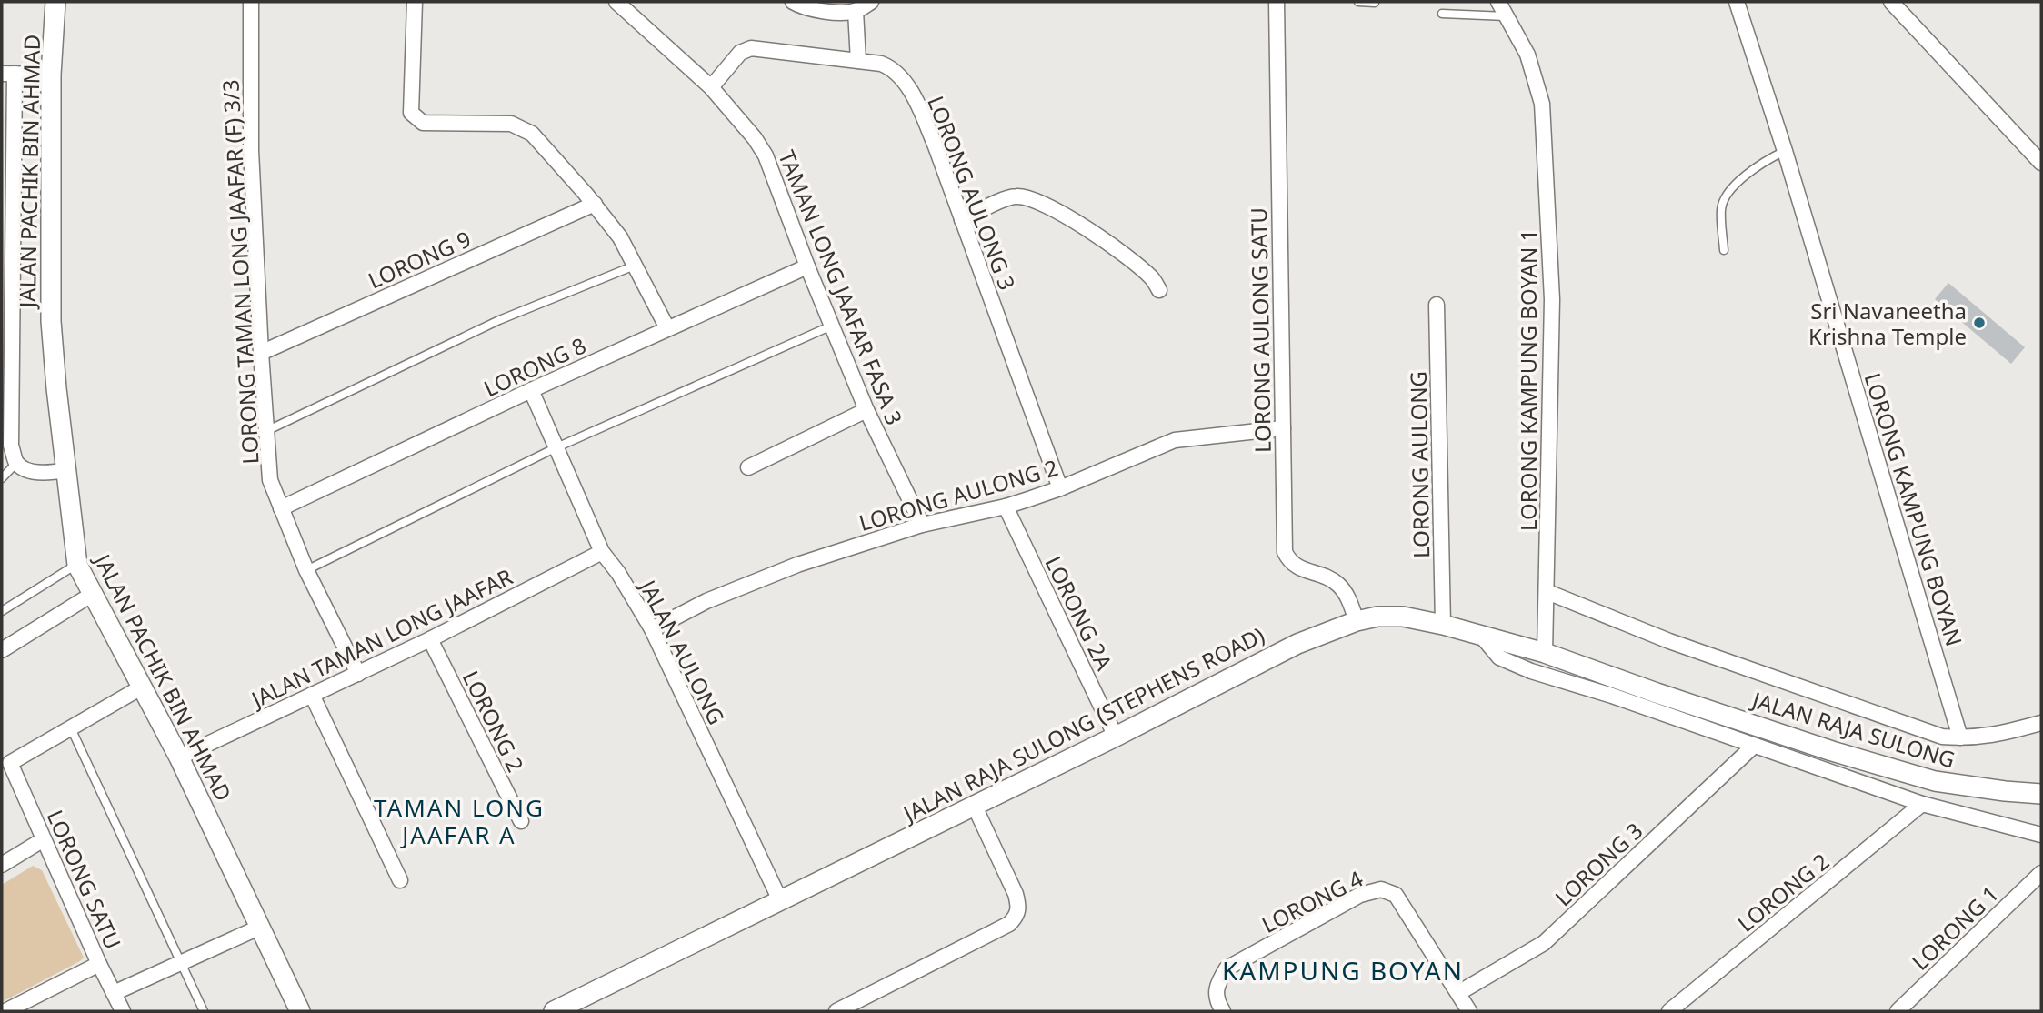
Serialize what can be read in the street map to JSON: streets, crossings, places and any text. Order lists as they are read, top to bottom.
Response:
{
  "streets": {
    "street": [
      "JALAN PACHIK BIN AHMAD",
      "LORONG AULONG 3",
      "LORONG 9",
      "LORONG TAMAN LONG JAAFAR (F) 3/3",
      "TAMAN LONG JAAFAR FASA 3",
      "LORONG AULONG SATU",
      "LORONG 8",
      "LORONG KAMPUNG BOYAN 1",
      "LORONG AULONG",
      "LORONG AULONG 2",
      "LORONG KAMPUNG BOYAN",
      "LORONG 2A",
      "JALAN TAMAN LONG JAAFAR",
      "JALAN AULONG",
      "LORONG 2",
      "JALAN RAJA SULONG (STEPHENS ROAD)",
      "JALAN RAJA SULONG",
      "LORONG 3",
      "LORONG SATU",
      "LORONG 4",
      "LORONG 1"
    ]
  },
  "crossings": [
    ["JALAN PACHIK BIN AHMAD", "JALAN TAMAN LONG JAAFAR"],
    ["LORONG AULONG 3", "TAMAN LONG JAAFAR FASA 3"],
    ["LORONG AULONG 3", "LORONG AULONG 2"],
    ["LORONG 9", "LORONG TAMAN LONG JAAFAR (F) 3/3"],
    ["LORONG TAMAN LONG JAAFAR (F) 3/3", "LORONG 8"],
    ["LORONG TAMAN LONG JAAFAR (F) 3/3", "JALAN TAMAN LONG JAAFAR"],
    ["TAMAN LONG JAAFAR FASA 3", "LORONG 8"],
    ["TAMAN LONG JAAFAR FASA 3", "LORONG AULONG 2"],
    ["LORONG AULONG SATU", "LORONG AULONG 2"],
    ["LORONG AULONG SATU", "JALAN RAJA SULONG (STEPHENS ROAD)"],
    ["LORONG 8", "JALAN AULONG"],
    ["LORONG KAMPUNG BOYAN 1", "JALAN RAJA SULONG (STEPHENS ROAD)"],
    ["LORONG AULONG", "JALAN RAJA SULONG (STEPHENS ROAD)"],
    ["LORONG AULONG 2", "LORONG 2A"],
    ["LORONG AULONG 2", "JALAN AULONG"],
    ["LORONG 2A", "JALAN RAJA SULONG (STEPHENS ROAD)"],
    ["JALAN TAMAN LONG JAAFAR", "JALAN AULONG"],
    ["JALAN TAMAN LONG JAAFAR", "LORONG 2"],
    ["JALAN AULONG", "JALAN RAJA SULONG (STEPHENS ROAD)"],
    ["JALAN RAJA SULONG (STEPHENS ROAD)", "JALAN RAJA SULONG"],
    ["LORONG 3", "LORONG 4"]
  ],
  "districts": ["TAMAN LONG JAAFAR A", "KAMPUNG BOYAN"],
  "places": ["Sri Navaneetha Krishna Temple"]
}
